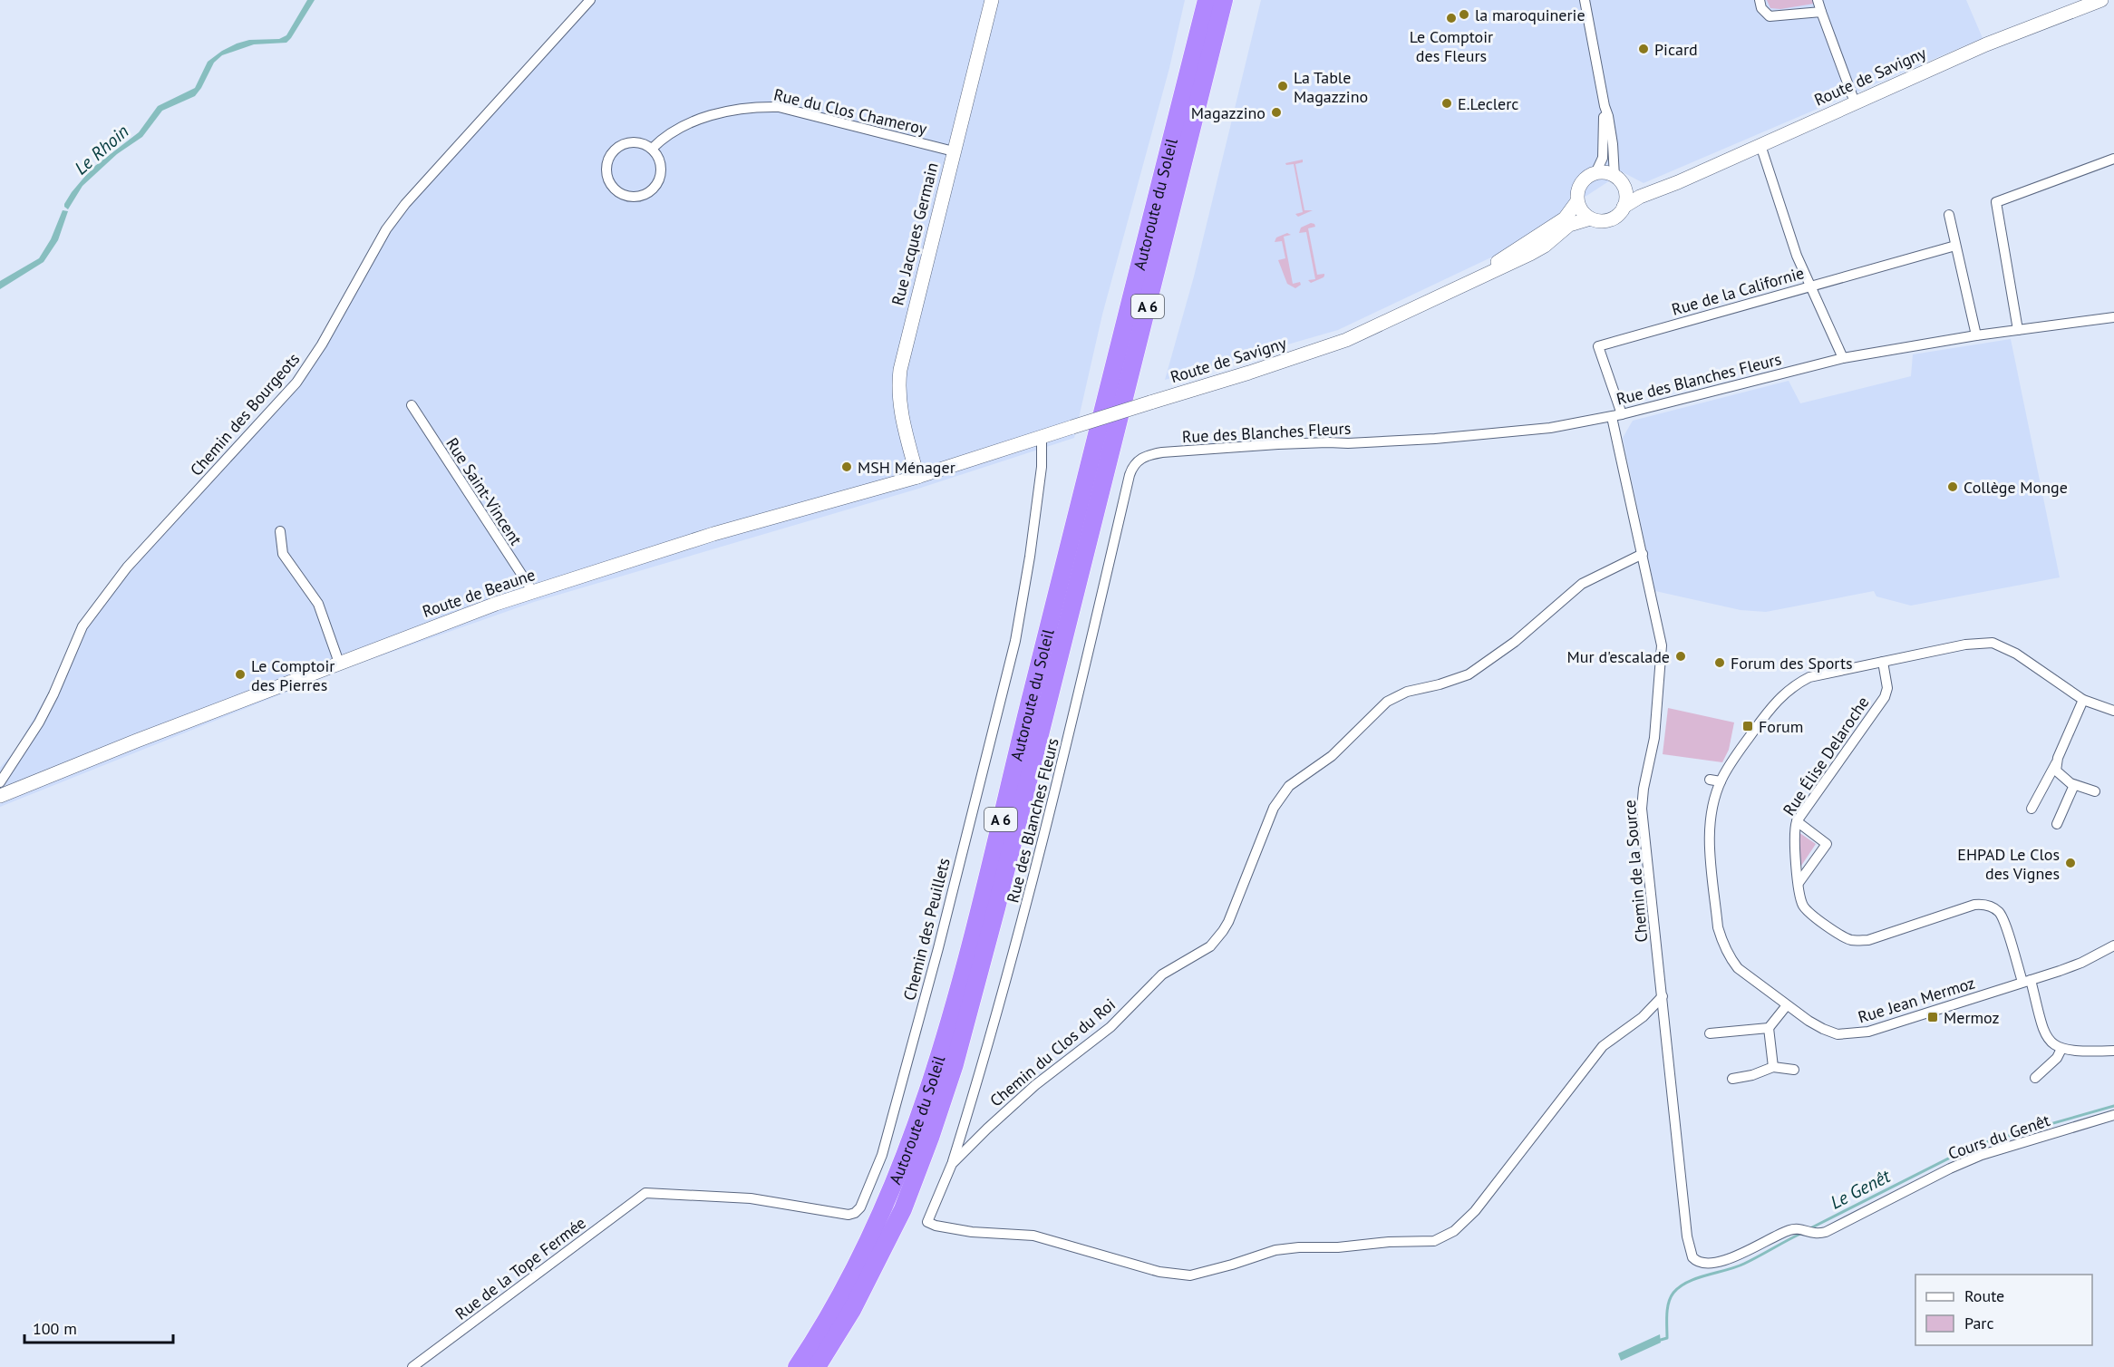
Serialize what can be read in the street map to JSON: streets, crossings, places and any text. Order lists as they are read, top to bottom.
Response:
{
  "streets": {
    "highway": ["Autoroute du Soleil", "A 6"],
    "main road": ["Route de Savigny", "Rue Jacques Germain", "Route de Beaune"],
    "street": [
      "Rue du Clos Chameroy",
      "Rue de la Californie",
      "Rue des Blanches Fleurs",
      "Chemin des Bourgeots",
      "Rue Saint-Vincent",
      "Rue Élise Delaroche",
      "Chemin de la Source",
      "Chemin des Peuillets",
      "Rue Jean Mermoz",
      "Chemin du Clos du Roi",
      "Cours du Genêt",
      "Rue de la Tope Fermée"
    ]
  },
  "crossings": [
    ["Route de Savigny", "Route de Beaune"],
    ["Route de Savigny", "Chemin des Peuillets"],
    ["Rue du Clos Chameroy", "Rue Jacques Germain"],
    ["Rue Jacques Germain", "Route de Beaune"],
    ["Rue de la Californie", "Rue des Blanches Fleurs"],
    ["Rue de la Californie", "Chemin de la Source"],
    ["Rue des Blanches Fleurs", "Chemin de la Source"],
    ["Rue des Blanches Fleurs", "Chemin du Clos du Roi"],
    ["Rue Saint-Vincent", "Route de Beaune"],
    ["Rue Élise Delaroche", "Rue Jean Mermoz"],
    ["Chemin de la Source", "Chemin du Clos du Roi"],
    ["Chemin de la Source", "Cours du Genêt"],
    ["Chemin des Peuillets", "Rue de la Tope Fermée"]
  ],
  "water": ["Le Rhoin", "Le Genêt"],
  "places": {
    "other": [
      "la maroquinerie",
      "Le Comptoir des Fleurs",
      "Picard",
      "La Table Magazzino",
      "E.Leclerc",
      "Magazzino",
      "MSH Ménager",
      "Collège Monge",
      "Mur d'escalade",
      "Forum des Sports",
      "Le Comptoir des Pierres",
      "EHPAD Le Clos des Vignes"
    ],
    "transit": ["Forum", "Mermoz"]
  },
  "legend": ["Route", "Parc"],
  "scale_bar": "100 m"
}
